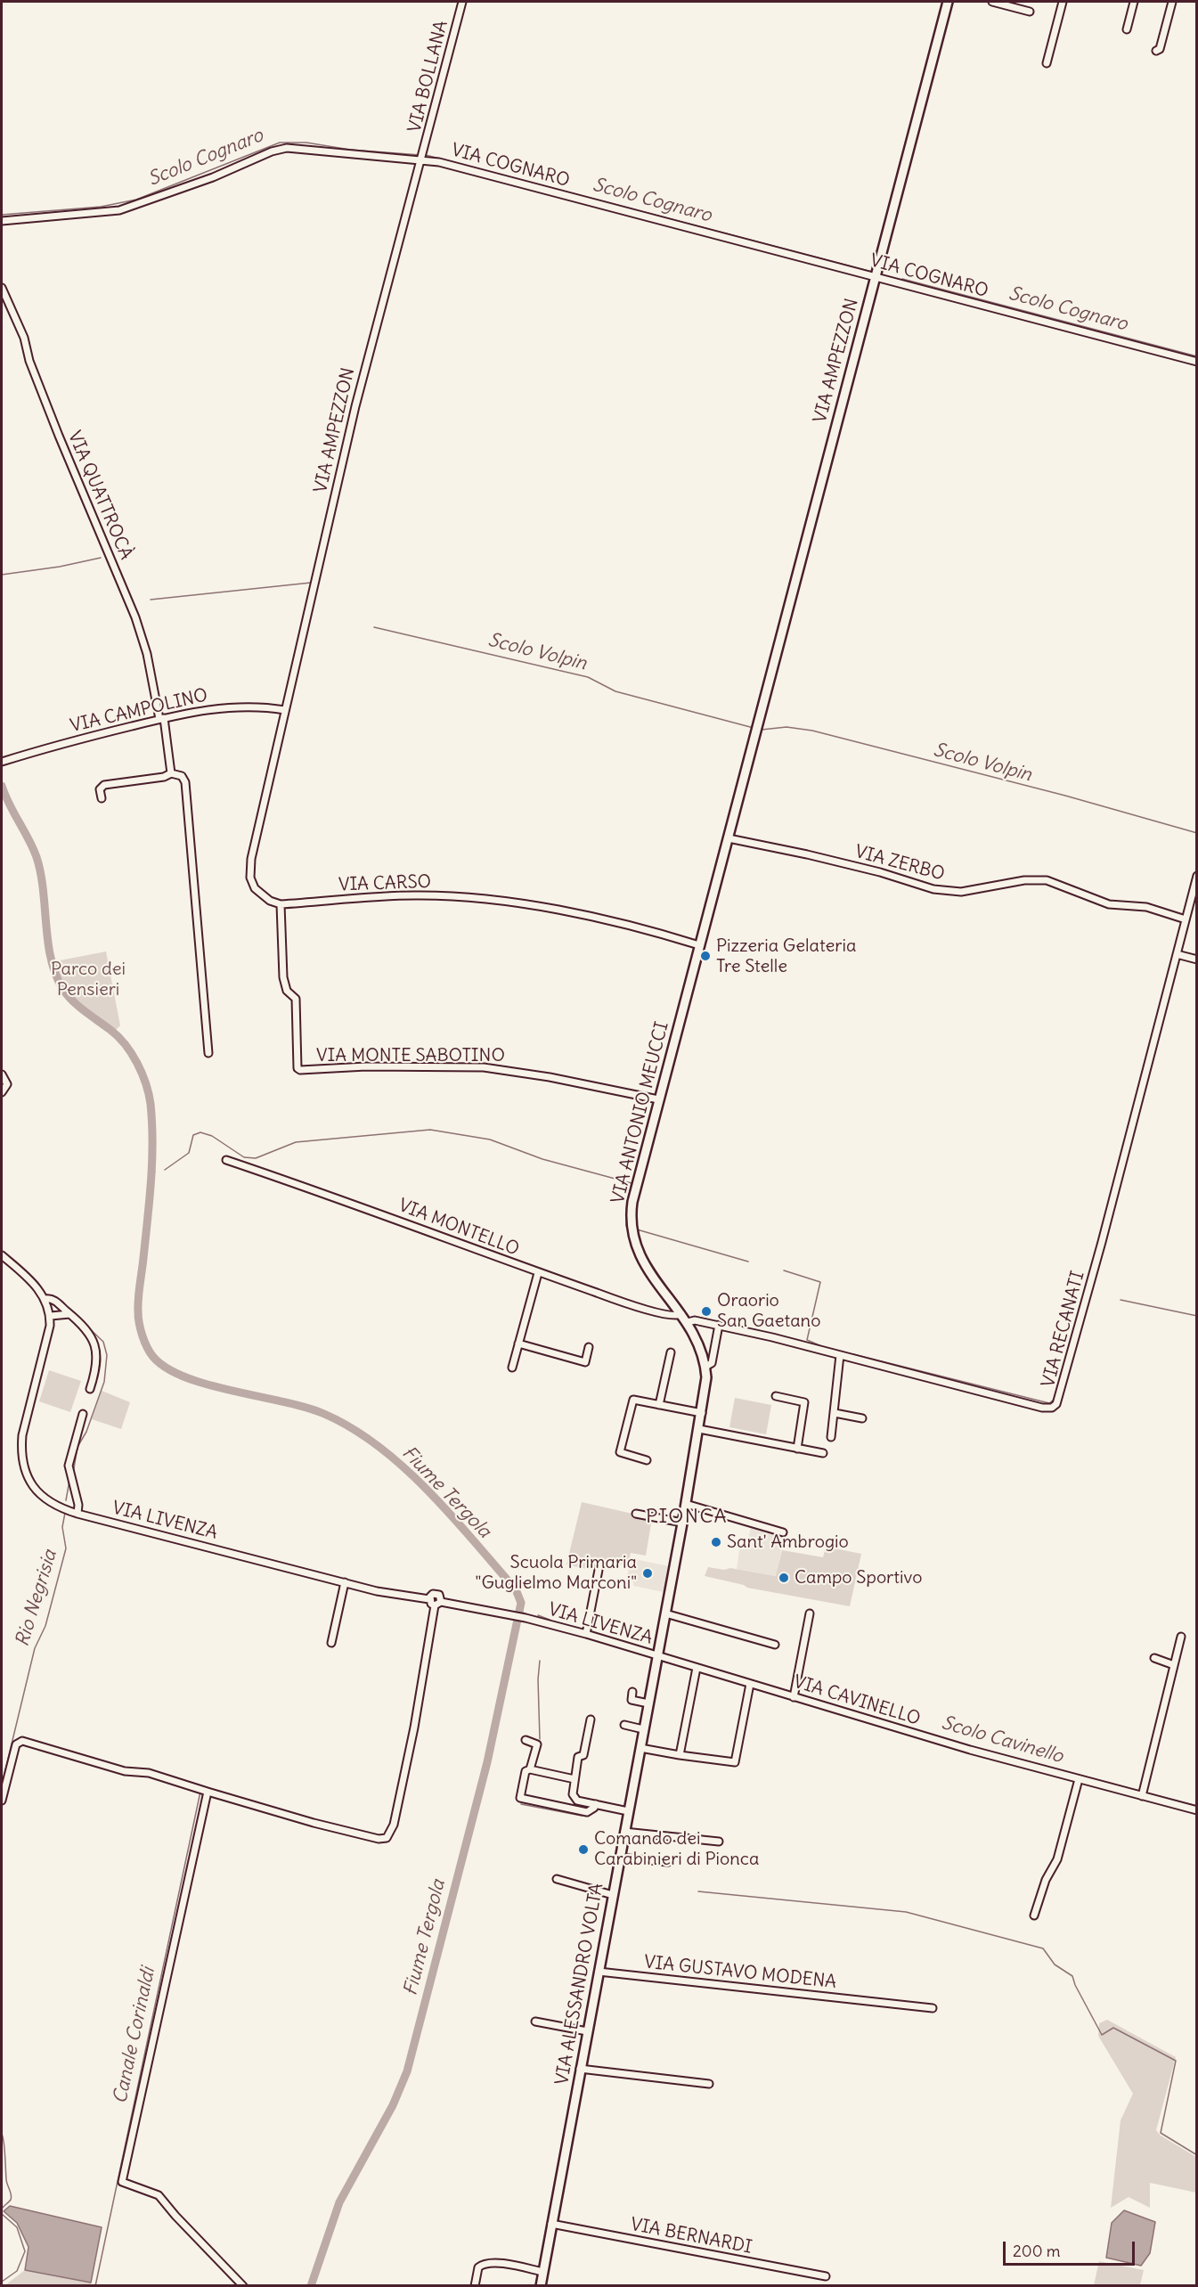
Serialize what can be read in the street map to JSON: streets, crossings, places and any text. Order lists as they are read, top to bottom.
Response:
{
  "streets": {
    "main road": ["VIA AMPEZZON", "VIA ANTONIO MEUCCI", "VIA ALESSANDRO VOLTA"],
    "street": [
      "VIA BOLLANA",
      "VIA COGNARO",
      "VIA QUATTROCÀ",
      "VIA CAMPOLINO",
      "VIA ZERBO",
      "VIA CARSO",
      "VIA MONTE SABOTINO",
      "VIA MONTELLO",
      "VIA RECANATI",
      "VIA LIVENZA",
      "VIA CAVINELLO",
      "VIA GUSTAVO MODENA",
      "VIA BERNARDI"
    ]
  },
  "crossings": [
    ["VIA BOLLANA", "VIA COGNARO"],
    ["VIA BOLLANA", "VIA AMPEZZON"],
    ["VIA COGNARO", "VIA AMPEZZON"],
    ["VIA AMPEZZON", "VIA CAMPOLINO"],
    ["VIA AMPEZZON", "VIA ANTONIO MEUCCI"],
    ["VIA QUATTROCÀ", "VIA CAMPOLINO"],
    ["VIA ZERBO", "VIA ANTONIO MEUCCI"],
    ["VIA CARSO", "VIA MONTE SABOTINO"],
    ["VIA CARSO", "VIA ANTONIO MEUCCI"],
    ["VIA MONTE SABOTINO", "VIA ANTONIO MEUCCI"],
    ["VIA ANTONIO MEUCCI", "VIA MONTELLO"],
    ["VIA ANTONIO MEUCCI", "VIA RECANATI"],
    ["VIA ANTONIO MEUCCI", "VIA LIVENZA"],
    ["VIA ANTONIO MEUCCI", "VIA CAVINELLO"],
    ["VIA ANTONIO MEUCCI", "VIA ALESSANDRO VOLTA"],
    ["VIA LIVENZA", "VIA CAVINELLO"],
    ["VIA LIVENZA", "VIA ALESSANDRO VOLTA"],
    ["VIA CAVINELLO", "VIA ALESSANDRO VOLTA"],
    ["VIA GUSTAVO MODENA", "VIA ALESSANDRO VOLTA"],
    ["VIA ALESSANDRO VOLTA", "VIA BERNARDI"]
  ],
  "districts": ["PIONCA"],
  "water": [
    "Scolo Cognaro",
    "Scolo Volpin",
    "Fiume Tergola",
    "Rio Negrisia",
    "Scolo Cavinello",
    "Canale Corinaldi"
  ],
  "parks": ["Parco dei Pensieri"],
  "places": [
    "Pizzeria Gelateria Tre Stelle",
    "Oraorio San Gaetano",
    "Sant' Ambrogio",
    "Scuola Primaria \"Guglielmo Marconi\"",
    "Campo Sportivo",
    "Comando dei Carabinieri di Pionca"
  ],
  "scale_bar": "200 m"
}
